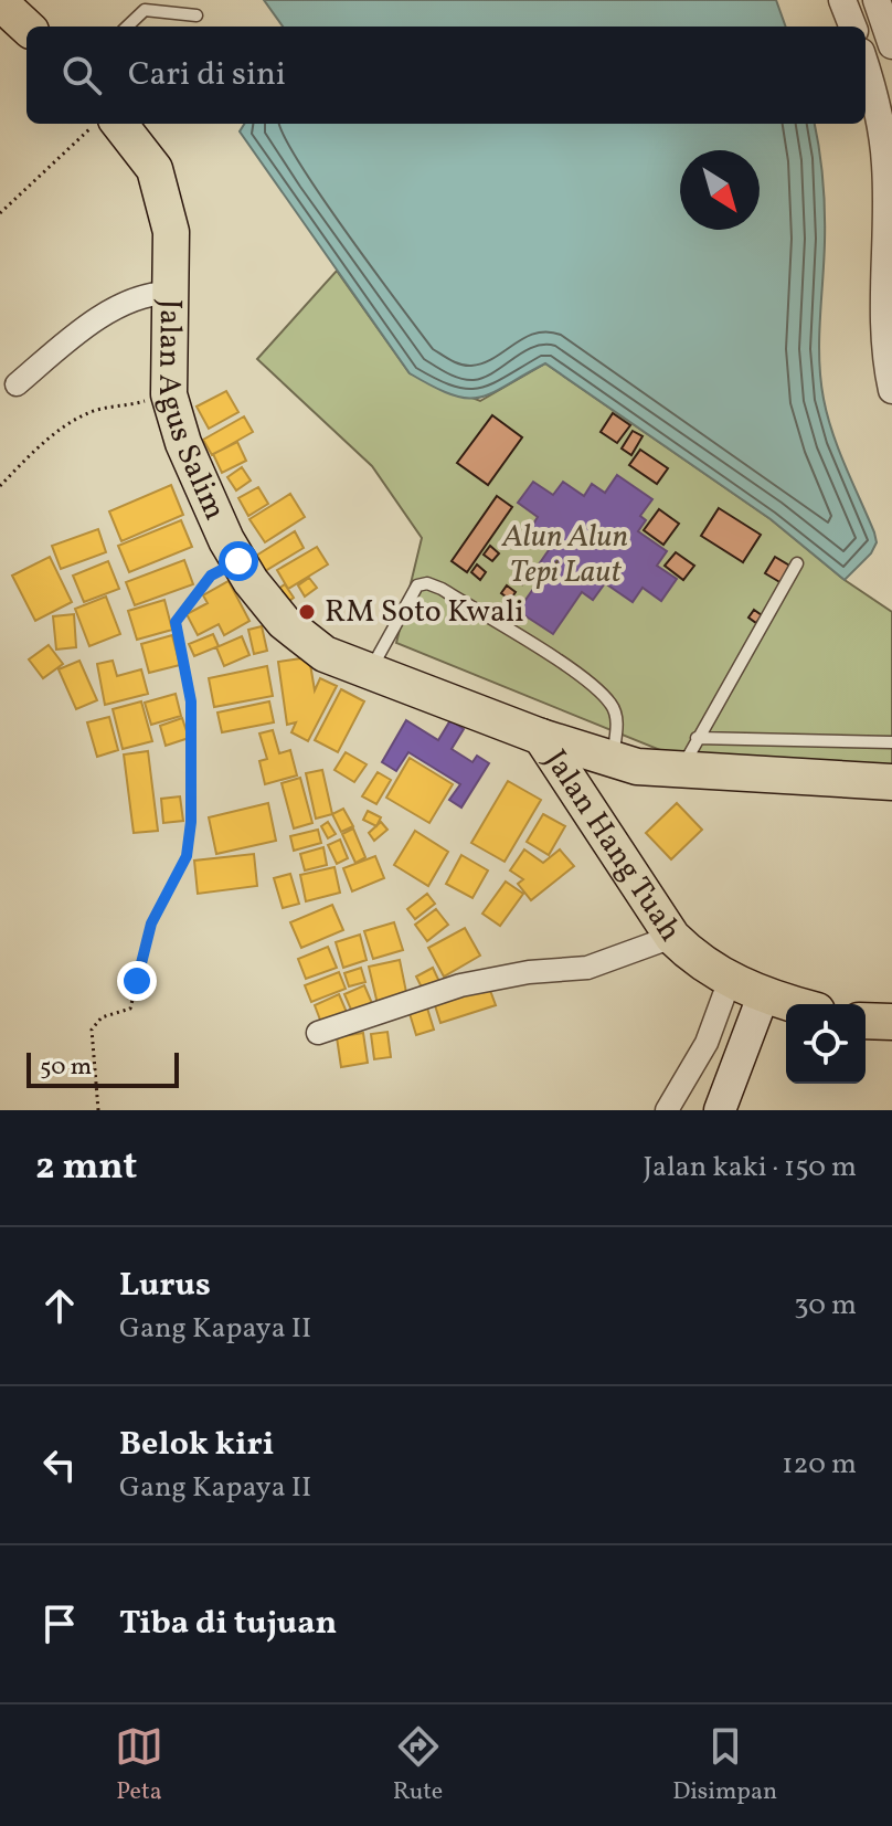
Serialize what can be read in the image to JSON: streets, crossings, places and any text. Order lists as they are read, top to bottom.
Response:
{
  "streets": {
    "highway": ["Jalan Agus Salim", "Jalan Hang Tuah"]
  },
  "crossings": [
    ["Jalan Agus Salim", "Jalan Hang Tuah"]
  ],
  "parks": ["Alun Alun Tepi Laut"],
  "places": ["RM Soto Kwali"],
  "scale_bar": "50 m",
  "north": "bottom right",
  "page": {
    "search": "Cari di sini",
    "scale": "50 m",
    "heading": ["2 mnt", "Jalan kaki · 150 m"],
    "list": [
      ["Lurus", "Gang Kapaya II", "30 m"],
      ["Belok kiri", "Gang Kapaya II", "120 m"],
      "Tiba di tujuan"
    ],
    "nav": ["Peta", "Rute", "Disimpan"]
  }
}
